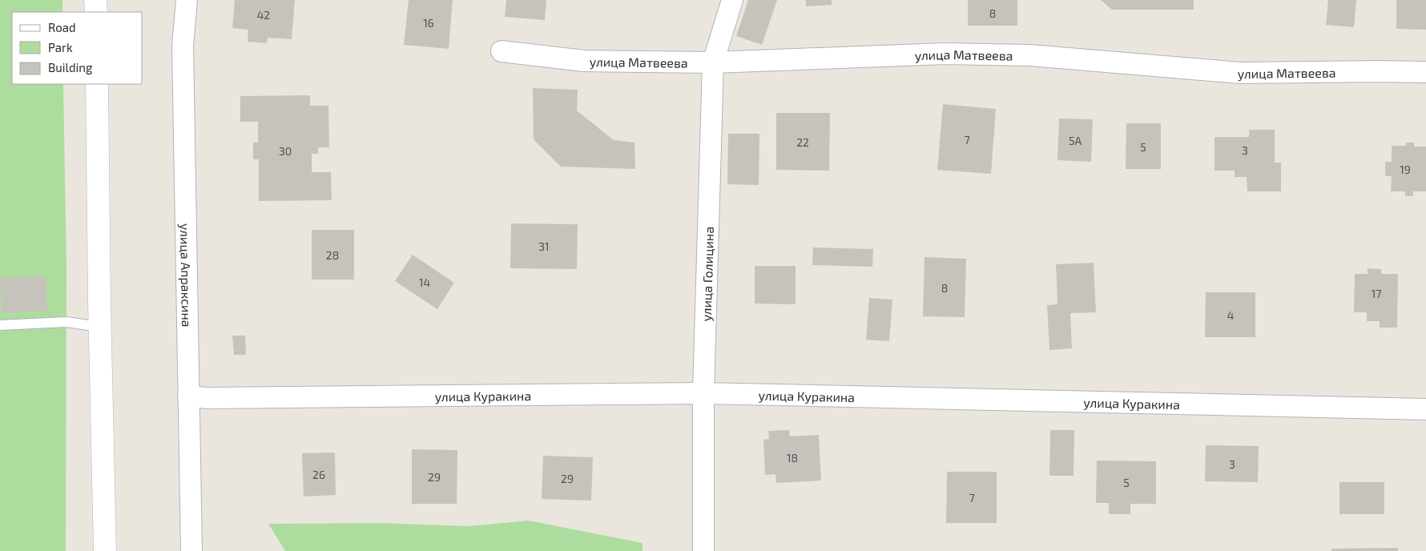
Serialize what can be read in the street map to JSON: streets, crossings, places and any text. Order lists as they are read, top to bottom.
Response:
{
  "streets": {
    "street": [
      "улица Матвеева",
      "улица Голицина",
      "улица Апраксина",
      "улица Куракина"
    ]
  },
  "crossings": [
    ["улица Матвеева", "улица Голицина"],
    ["улица Голицина", "улица Куракина"],
    ["улица Апраксина", "улица Куракина"]
  ],
  "house_numbers": [
    "8",
    "42",
    "16",
    "7",
    "5А",
    "22",
    "5",
    "3",
    "30",
    "19",
    "31",
    "28",
    "14",
    "8",
    "17",
    "4",
    "18",
    "3",
    "26",
    "29",
    "29",
    "5",
    "7"
  ],
  "legend": ["Road", "Park", "Building"]
}
